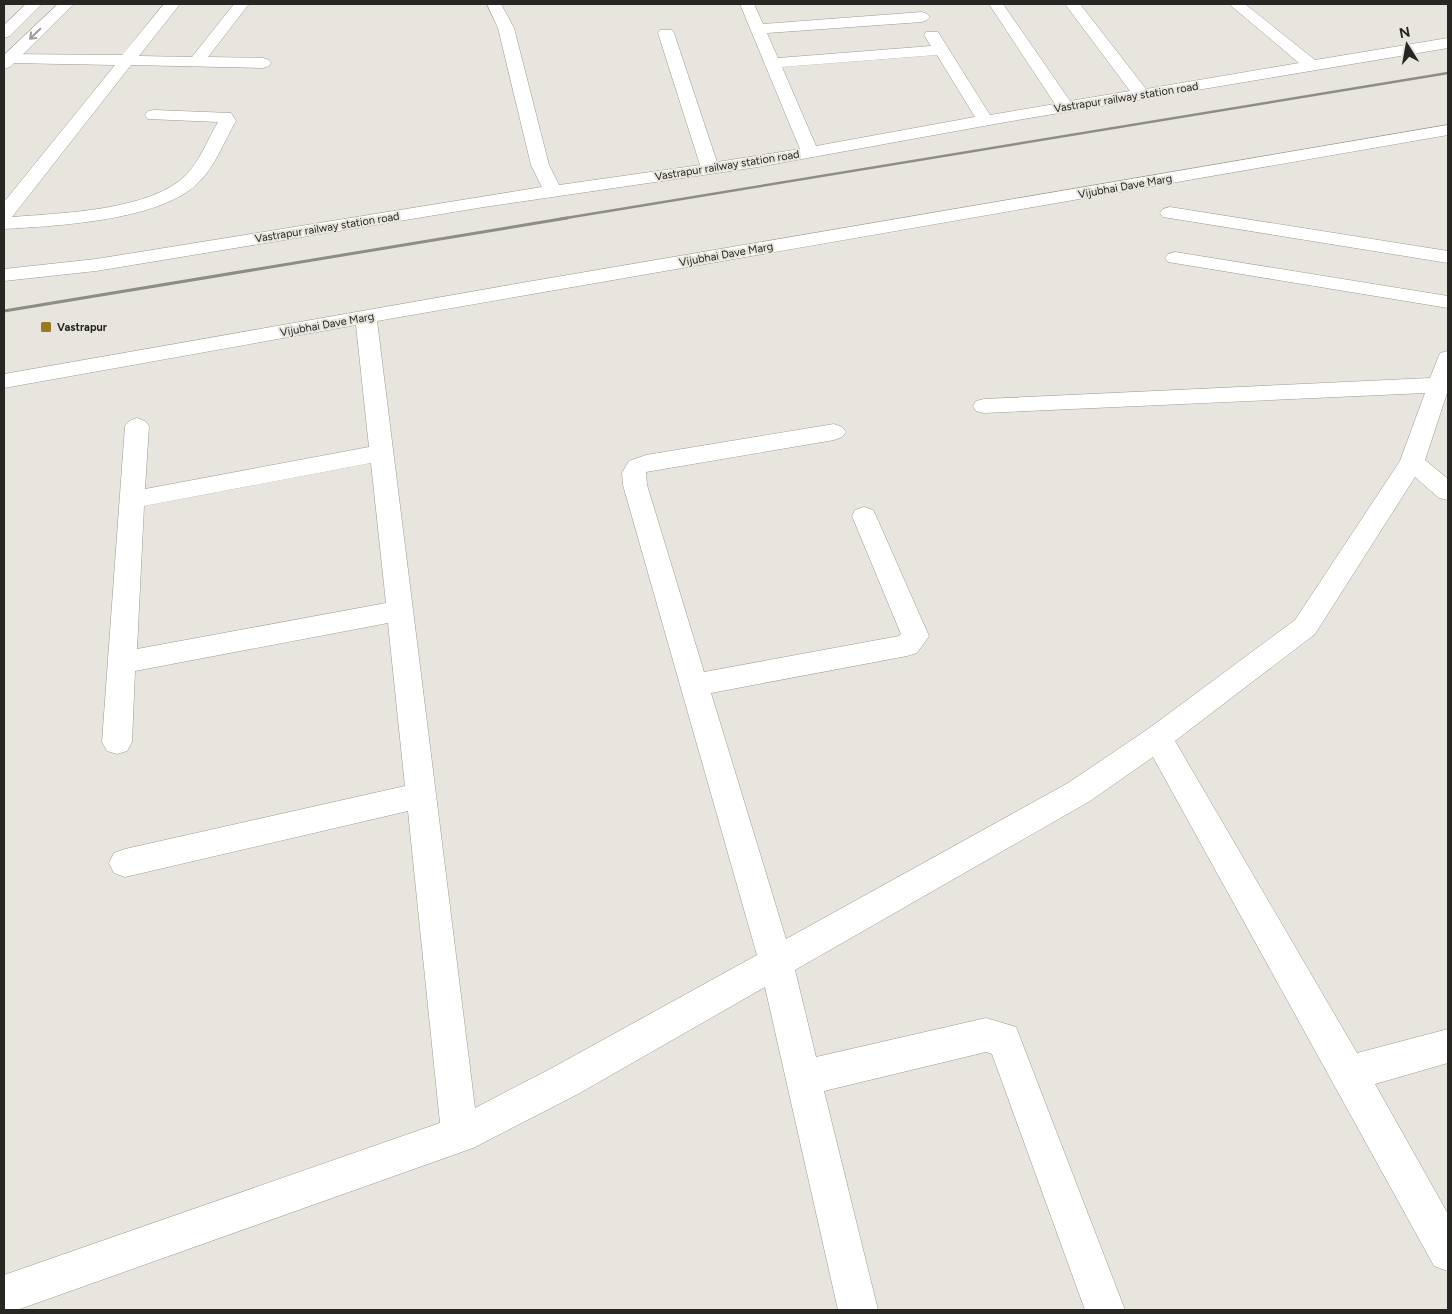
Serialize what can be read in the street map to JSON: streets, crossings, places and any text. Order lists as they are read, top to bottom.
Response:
{
  "streets": {
    "street": ["Vastrapur railway station road", "Vijubhai Dave Marg"]
  },
  "places": {
    "transit": ["Vastrapur"]
  },
  "north": "top"
}
